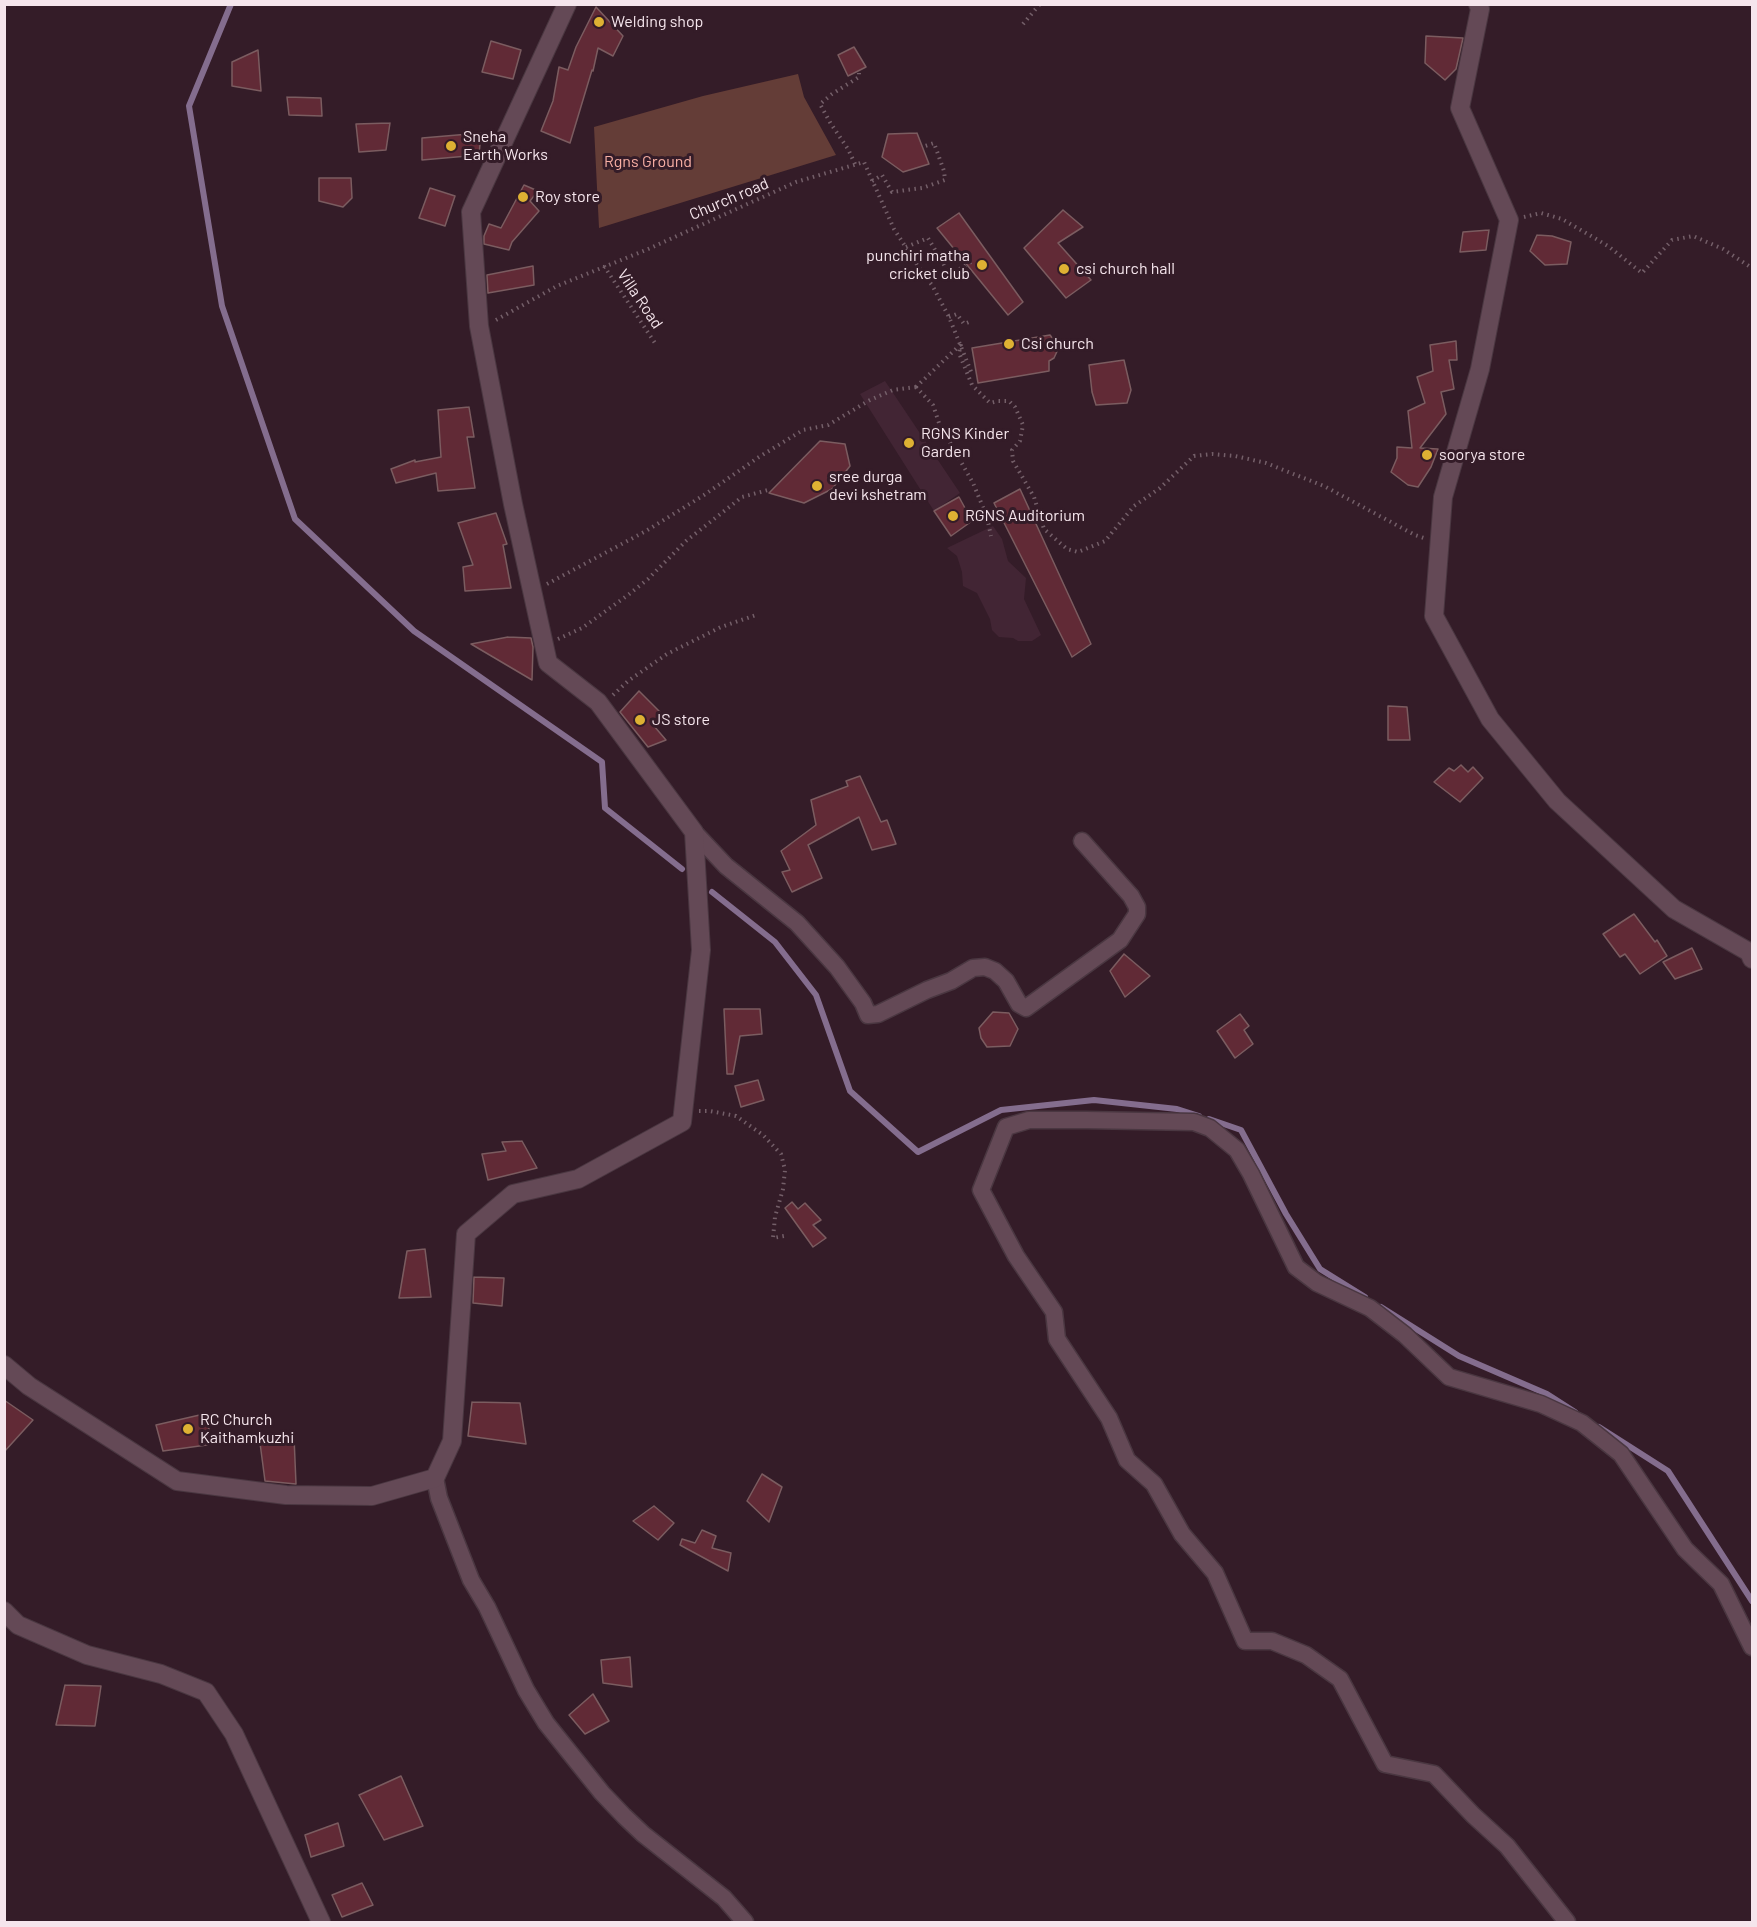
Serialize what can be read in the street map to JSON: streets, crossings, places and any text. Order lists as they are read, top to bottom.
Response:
{
  "streets": {
    "path": ["Church road", "Villa Road"]
  },
  "crossings": [
    ["Church road", "Villa Road"]
  ],
  "parks": ["Rgns Ground"],
  "places": [
    "Welding shop",
    "Sneha Earth Works",
    "Roy store",
    "punchiri matha cricket club",
    "csi church hall",
    "Csi church",
    "RGNS Kinder Garden",
    "soorya store",
    "sree durga devi kshetram",
    "RGNS Auditorium",
    "JS store",
    "RC Church Kaithamkuzhi"
  ]
}
